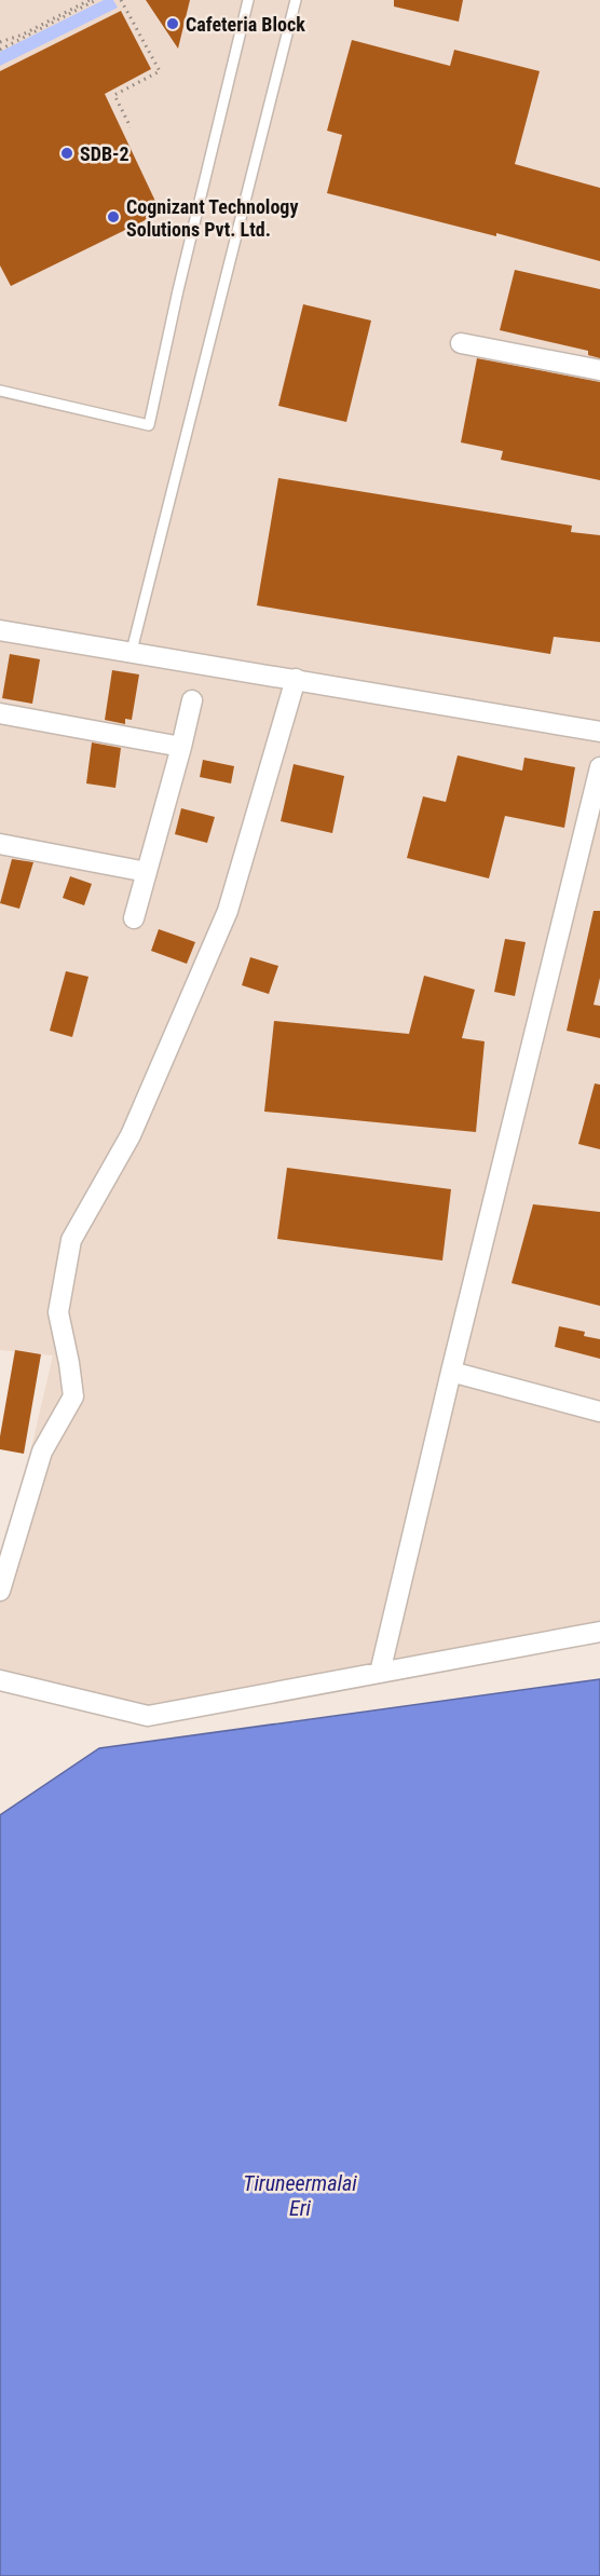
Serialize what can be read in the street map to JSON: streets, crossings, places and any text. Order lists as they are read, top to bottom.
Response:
{
  "water": ["Tiruneermalai Eri"],
  "places": ["Cafeteria Block", "SDB-2", "Cognizant Technology Solutions Pvt. Ltd."]
}
